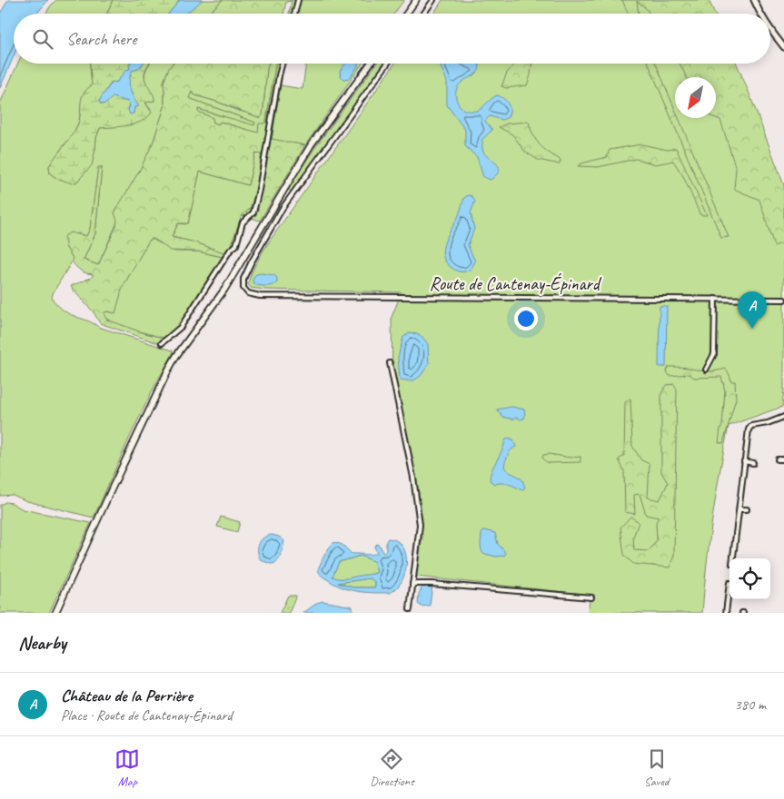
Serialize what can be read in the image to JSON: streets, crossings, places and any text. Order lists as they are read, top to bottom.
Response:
{
  "streets": {
    "street": ["Route de Cantenay-Épinard"]
  },
  "north": "bottom left",
  "page": {
    "search": "Search here",
    "pins": "A",
    "heading": "Nearby",
    "list": [
      {
        "mark": "A",
        "name": "Château de la Perrière",
        "note": "Place · Route de Cantenay-Épinard",
        "value": "380 m"
      }
    ],
    "nav": ["Map", "Directions", "Saved"]
  }
}
